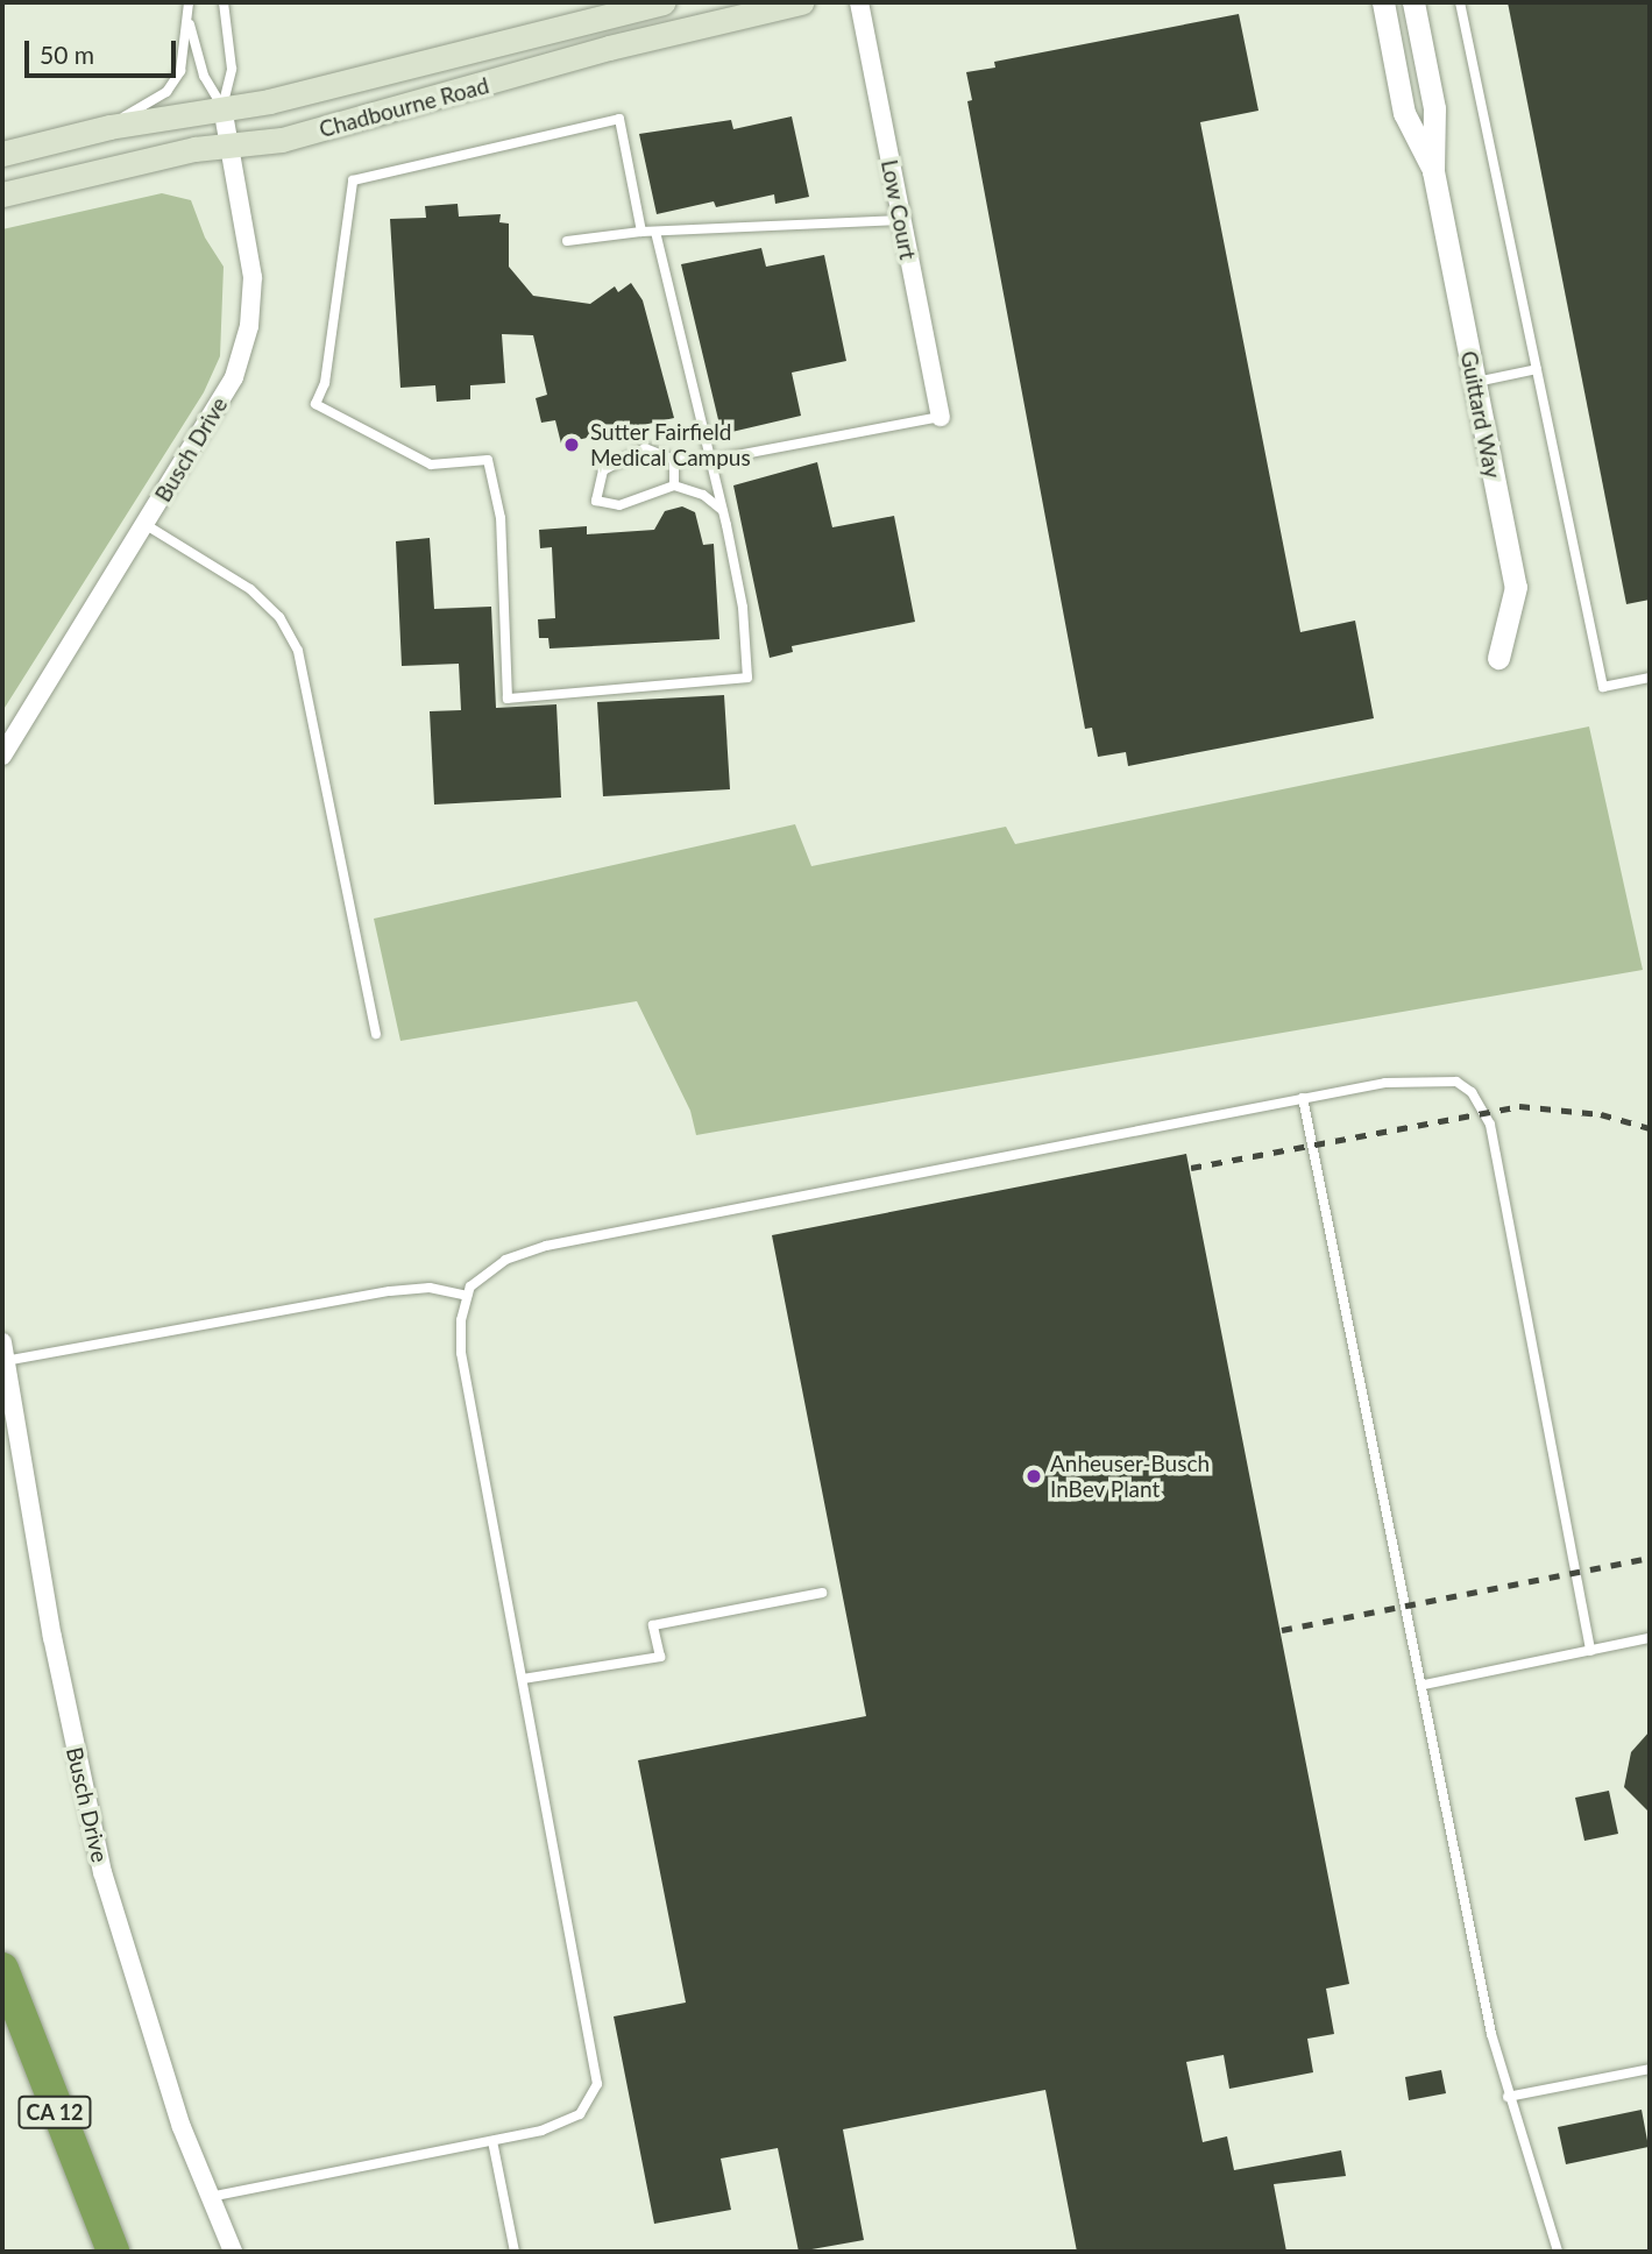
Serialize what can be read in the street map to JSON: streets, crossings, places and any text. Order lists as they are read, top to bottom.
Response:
{
  "streets": {
    "highway": ["CA 12"],
    "main road": ["Chadbourne Road"],
    "street": ["Low Court", "Guittard Way", "Busch Drive"]
  },
  "crossings": [
    ["Chadbourne Road", "Busch Drive"]
  ],
  "places": ["Sutter Fairfield Medical Campus", "Anheuser-Busch InBev Plant"],
  "scale_bar": "50 m"
}
